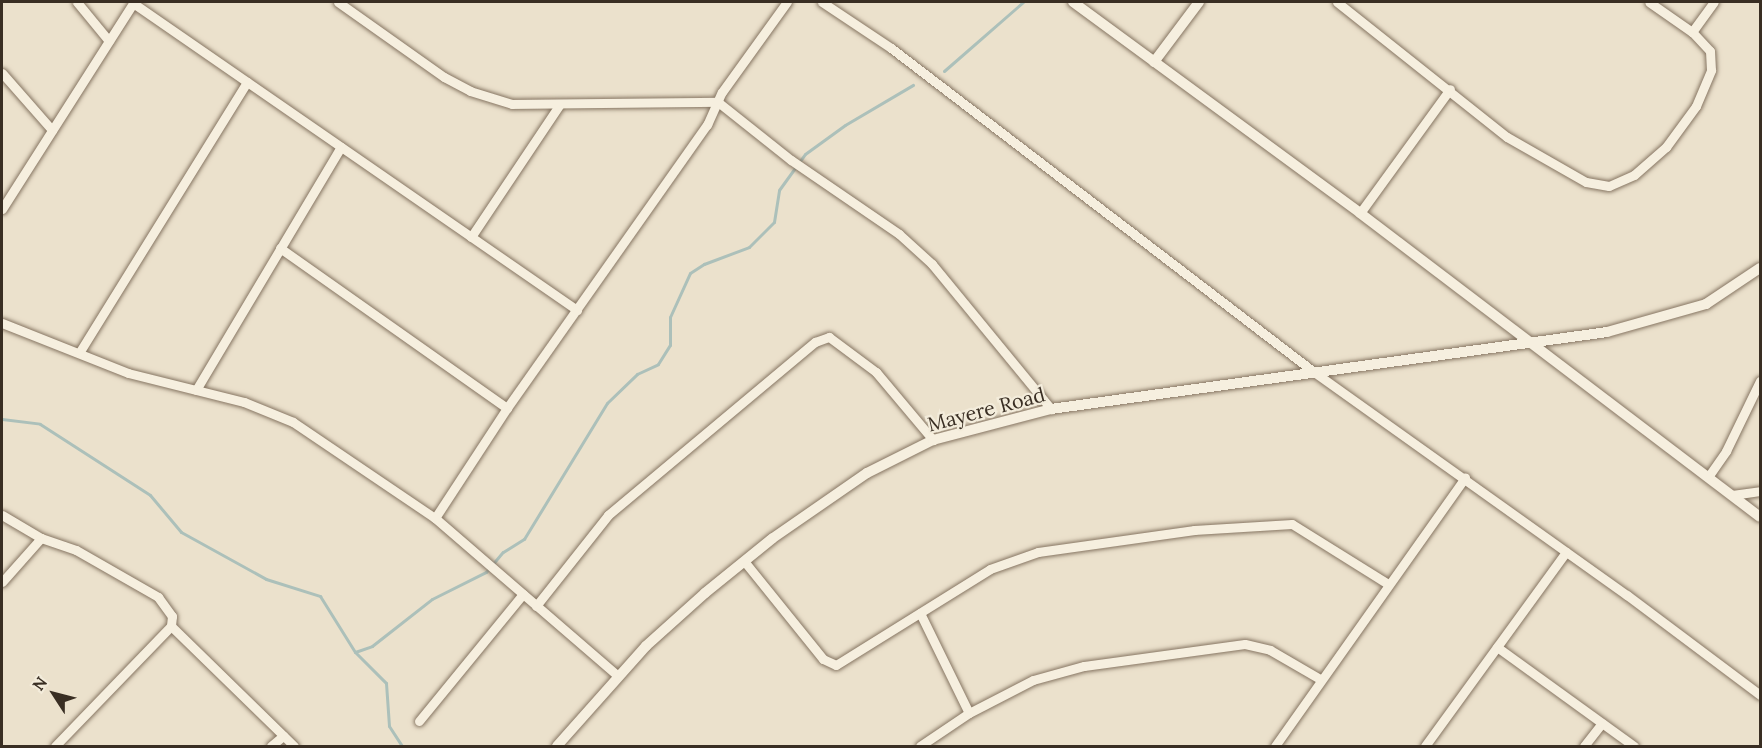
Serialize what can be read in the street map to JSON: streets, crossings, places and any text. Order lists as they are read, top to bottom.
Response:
{
  "streets": {
    "street": ["Mayere Road"]
  },
  "north": "top left"
}
